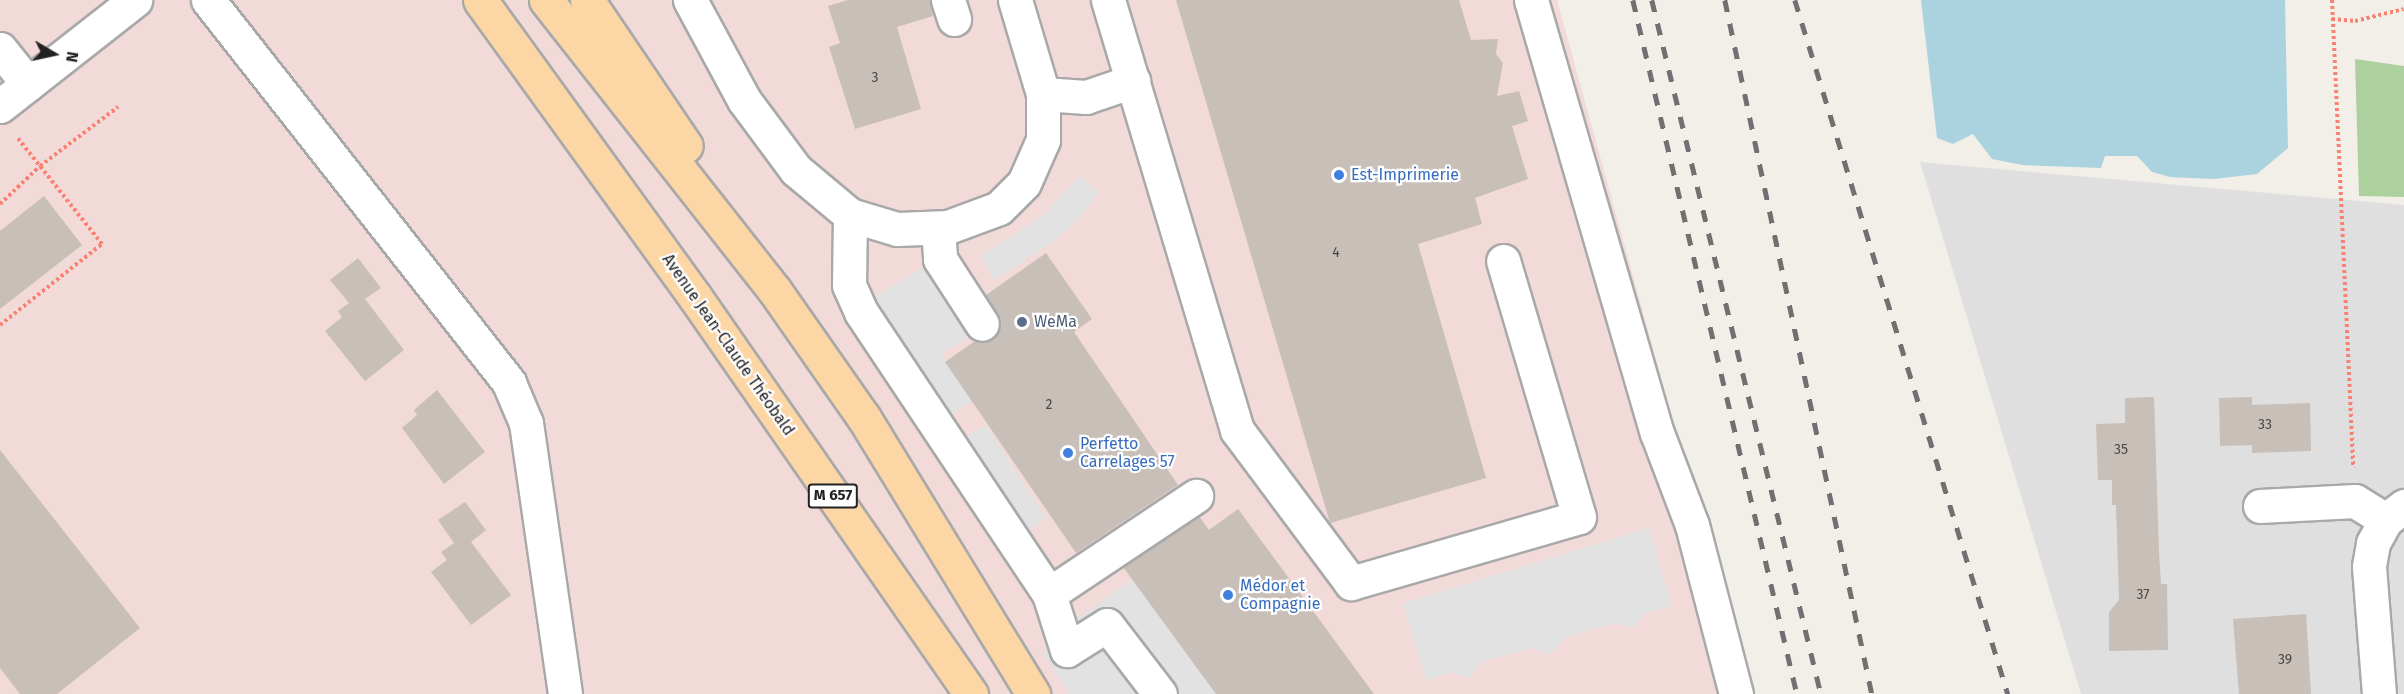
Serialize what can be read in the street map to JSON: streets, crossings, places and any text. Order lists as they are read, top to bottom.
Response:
{
  "streets": {
    "main road": ["Avenue Jean-Claude Théobald", "M 657"]
  },
  "places": [
    "Est-Imprimerie",
    "WeMa",
    "Perfetto Carrelages 57",
    "Médor et Compagnie"
  ],
  "house_numbers": [
    "3",
    "4",
    "2",
    "33",
    "35",
    "37",
    "39"
  ],
  "north": "right"
}
